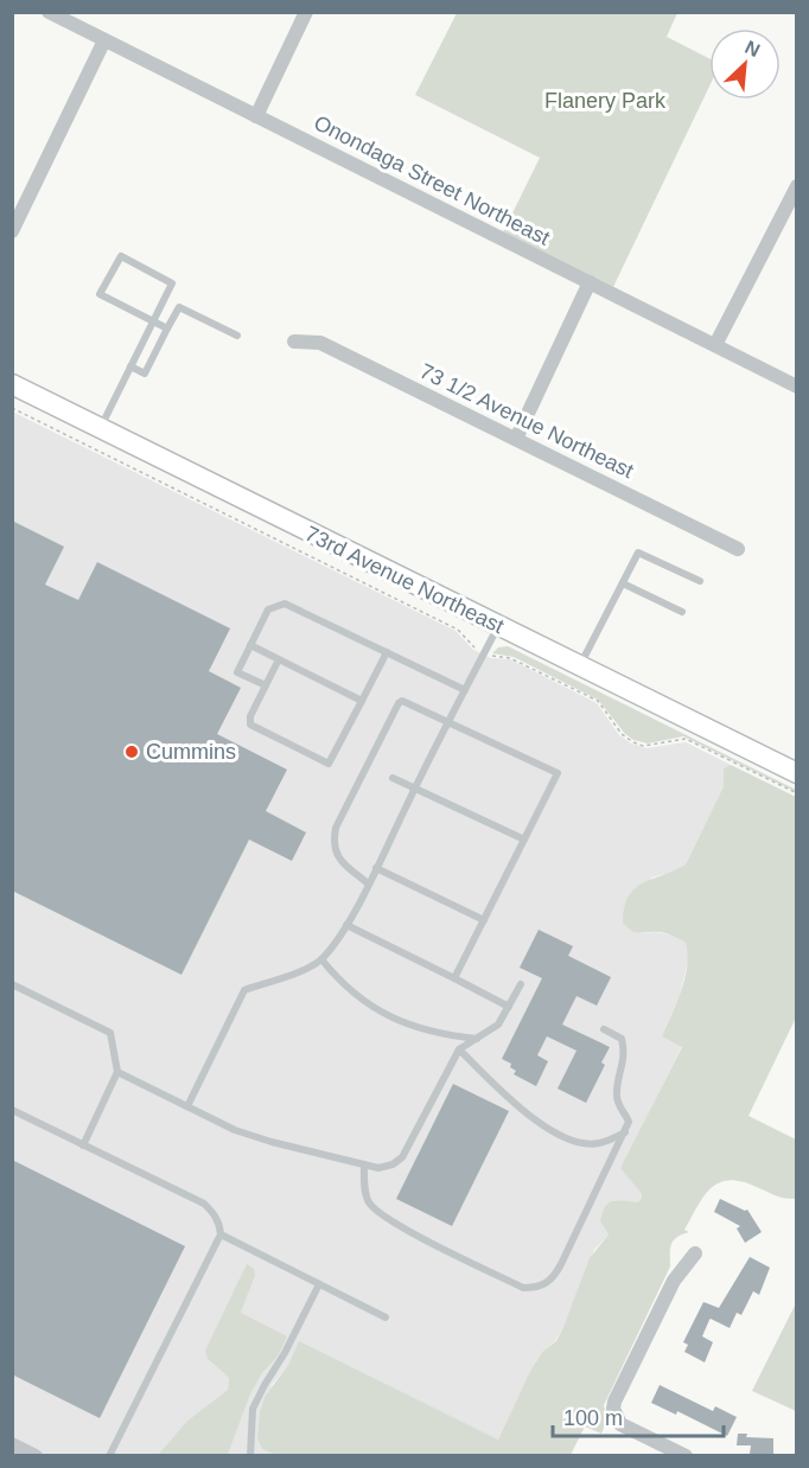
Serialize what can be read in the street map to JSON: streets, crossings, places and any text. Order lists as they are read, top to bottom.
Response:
{
  "streets": {
    "street": ["Onondaga Street Northeast", "73 1/2 Avenue Northeast", "73rd Avenue Northeast"]
  },
  "parks": ["Flanery Park"],
  "places": ["Cummins"],
  "scale_bar": "100 m",
  "north": "top right"
}
